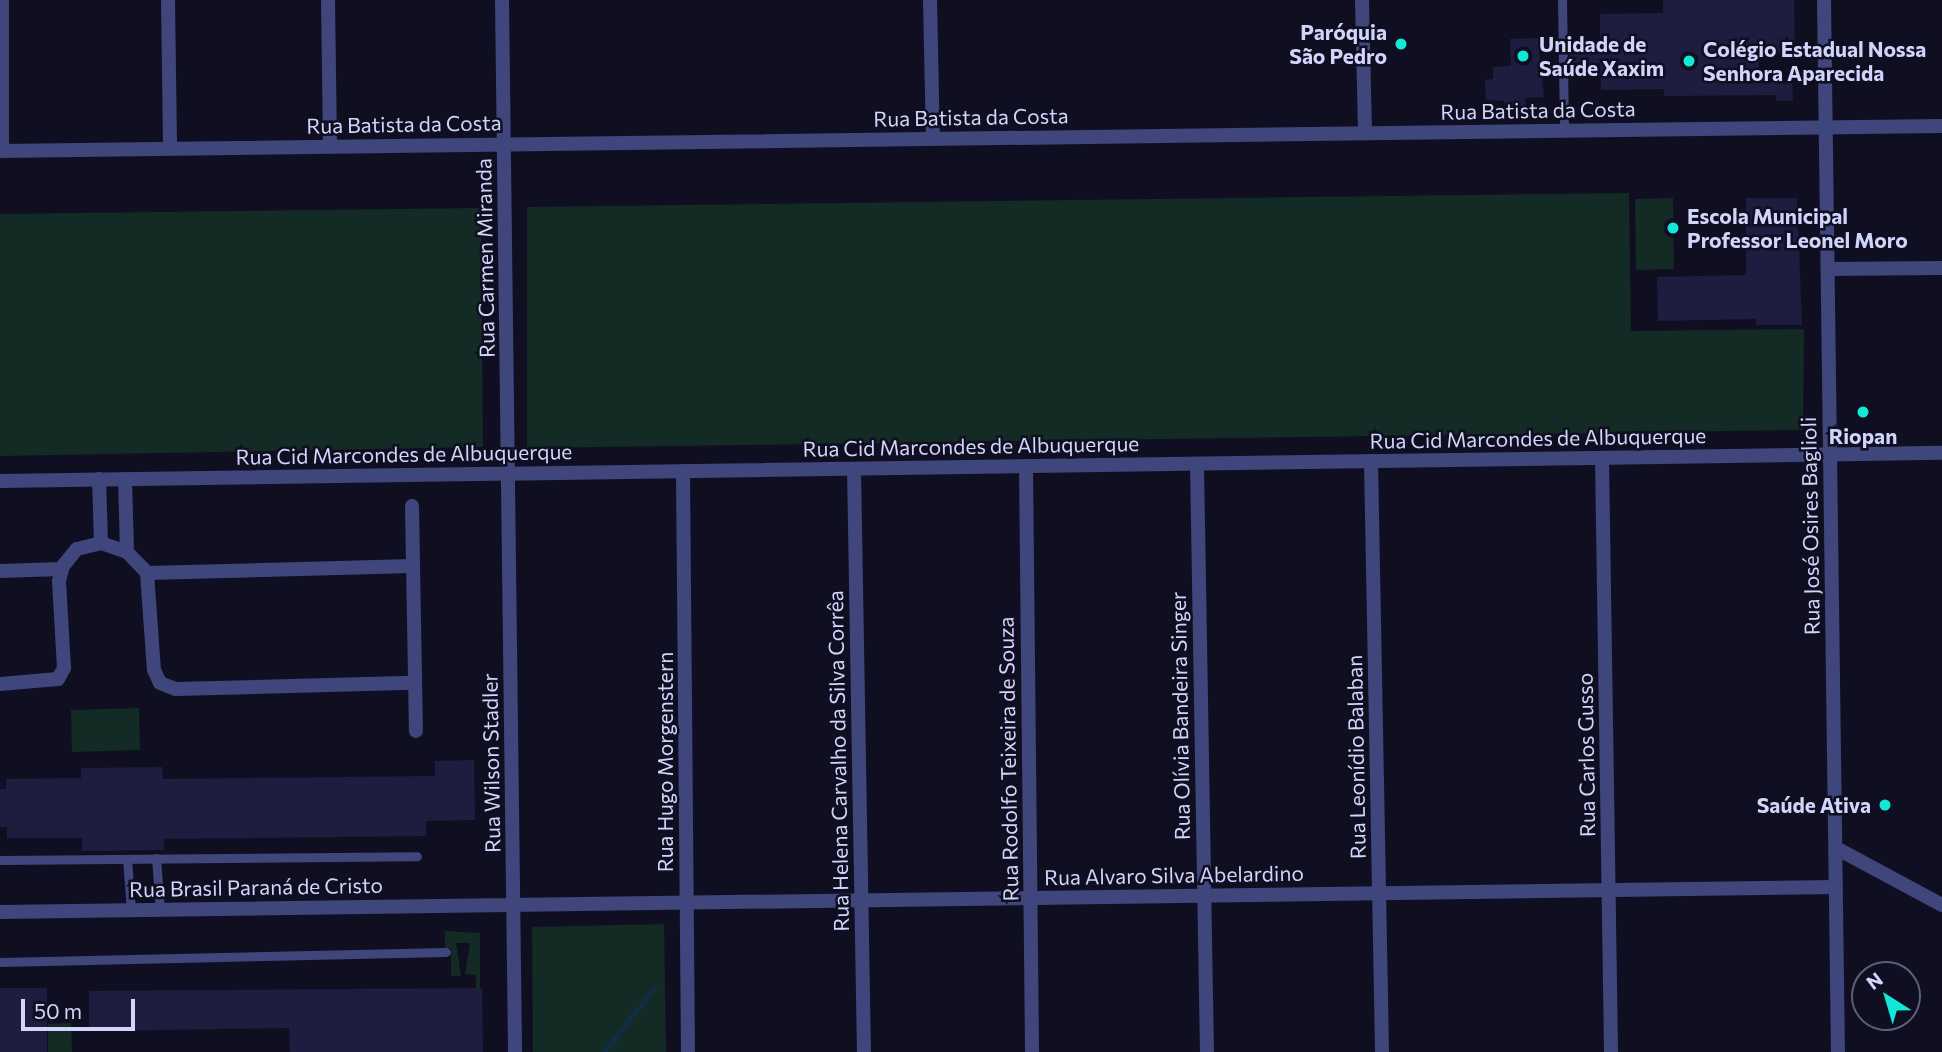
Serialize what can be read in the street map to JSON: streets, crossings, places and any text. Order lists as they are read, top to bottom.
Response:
{
  "streets": {
    "street": [
      "Rua Batista da Costa",
      "Rua Carmen Miranda",
      "Rua Cid Marcondes de Albuquerque",
      "Rua José Osires Baglioli",
      "Rua Olívia Bandeira Singer",
      "Rua Carlos Gusso",
      "Rua Leonídio Balaban",
      "Rua Rodolfo Teixeira de Souza",
      "Rua Helena Carvalho da Silva Corrêa",
      "Rua Hugo Morgenstern",
      "Rua Wilson Stadler",
      "Rua Alvaro Silva Abelardino",
      "Rua Brasil Paraná de Cristo"
    ]
  },
  "crossings": [
    ["Rua Batista da Costa", "Rua Carmen Miranda"],
    ["Rua Batista da Costa", "Rua José Osires Baglioli"],
    ["Rua Carmen Miranda", "Rua Cid Marcondes de Albuquerque"],
    ["Rua Carmen Miranda", "Rua Wilson Stadler"],
    ["Rua Cid Marcondes de Albuquerque", "Rua José Osires Baglioli"],
    ["Rua Cid Marcondes de Albuquerque", "Rua Olívia Bandeira Singer"],
    ["Rua Cid Marcondes de Albuquerque", "Rua Carlos Gusso"],
    ["Rua Cid Marcondes de Albuquerque", "Rua Leonídio Balaban"],
    ["Rua Cid Marcondes de Albuquerque", "Rua Rodolfo Teixeira de Souza"],
    ["Rua Cid Marcondes de Albuquerque", "Rua Helena Carvalho da Silva Corrêa"],
    ["Rua Cid Marcondes de Albuquerque", "Rua Hugo Morgenstern"],
    ["Rua Cid Marcondes de Albuquerque", "Rua Wilson Stadler"],
    ["Rua José Osires Baglioli", "Rua Alvaro Silva Abelardino"],
    ["Rua Olívia Bandeira Singer", "Rua Alvaro Silva Abelardino"],
    ["Rua Carlos Gusso", "Rua Alvaro Silva Abelardino"],
    ["Rua Leonídio Balaban", "Rua Alvaro Silva Abelardino"],
    ["Rua Rodolfo Teixeira de Souza", "Rua Alvaro Silva Abelardino"],
    ["Rua Helena Carvalho da Silva Corrêa", "Rua Alvaro Silva Abelardino"],
    ["Rua Hugo Morgenstern", "Rua Alvaro Silva Abelardino"],
    ["Rua Wilson Stadler", "Rua Alvaro Silva Abelardino"],
    ["Rua Wilson Stadler", "Rua Brasil Paraná de Cristo"],
    ["Rua Alvaro Silva Abelardino", "Rua Brasil Paraná de Cristo"]
  ],
  "places": [
    "Paróquia São Pedro",
    "Unidade de Saúde Xaxim",
    "Colégio Estadual Nossa Senhora Aparecida",
    "Escola Municipal Professor Leonel Moro",
    "Riopan",
    "Saúde Ativa"
  ],
  "scale_bar": "50 m",
  "north": "top left"
}
